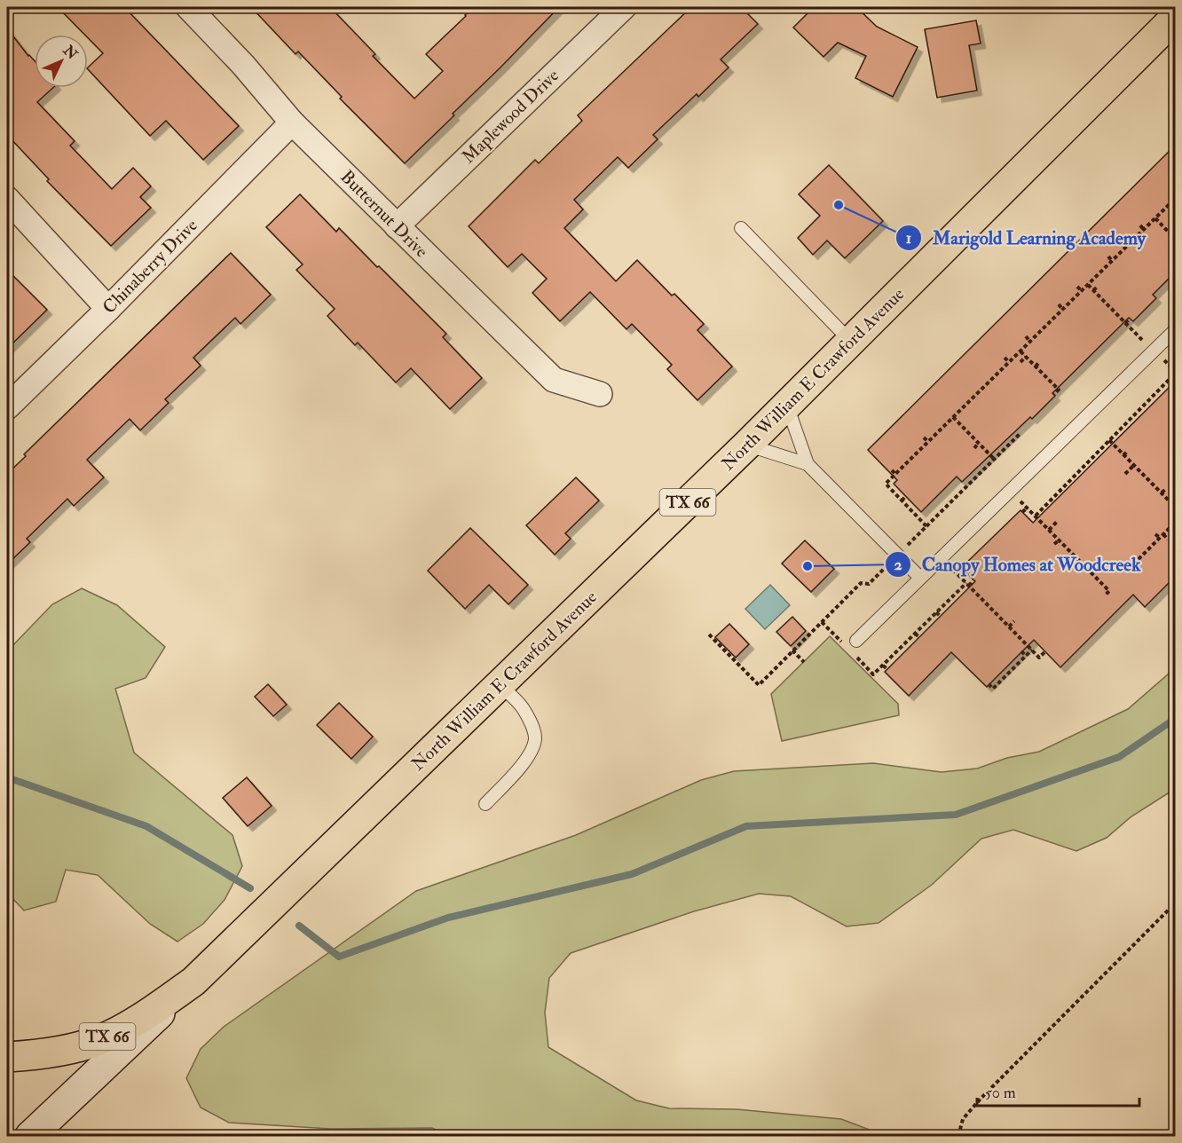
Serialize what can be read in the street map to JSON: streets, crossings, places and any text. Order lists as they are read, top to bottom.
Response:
{
  "streets": {
    "main road": ["North William E Crawford Avenue", "TX 66"],
    "street": ["Maplewood Drive", "Butternut Drive", "Chinaberry Drive"]
  },
  "crossings": [
    ["Maplewood Drive", "Butternut Drive"],
    ["Butternut Drive", "Chinaberry Drive"],
    ["North William E Crawford Avenue", "TX 66"]
  ],
  "places": ["Marigold Learning Academy", "Canopy Homes at Woodcreek"],
  "scale_bar": "50 m",
  "north": "top right"
}
